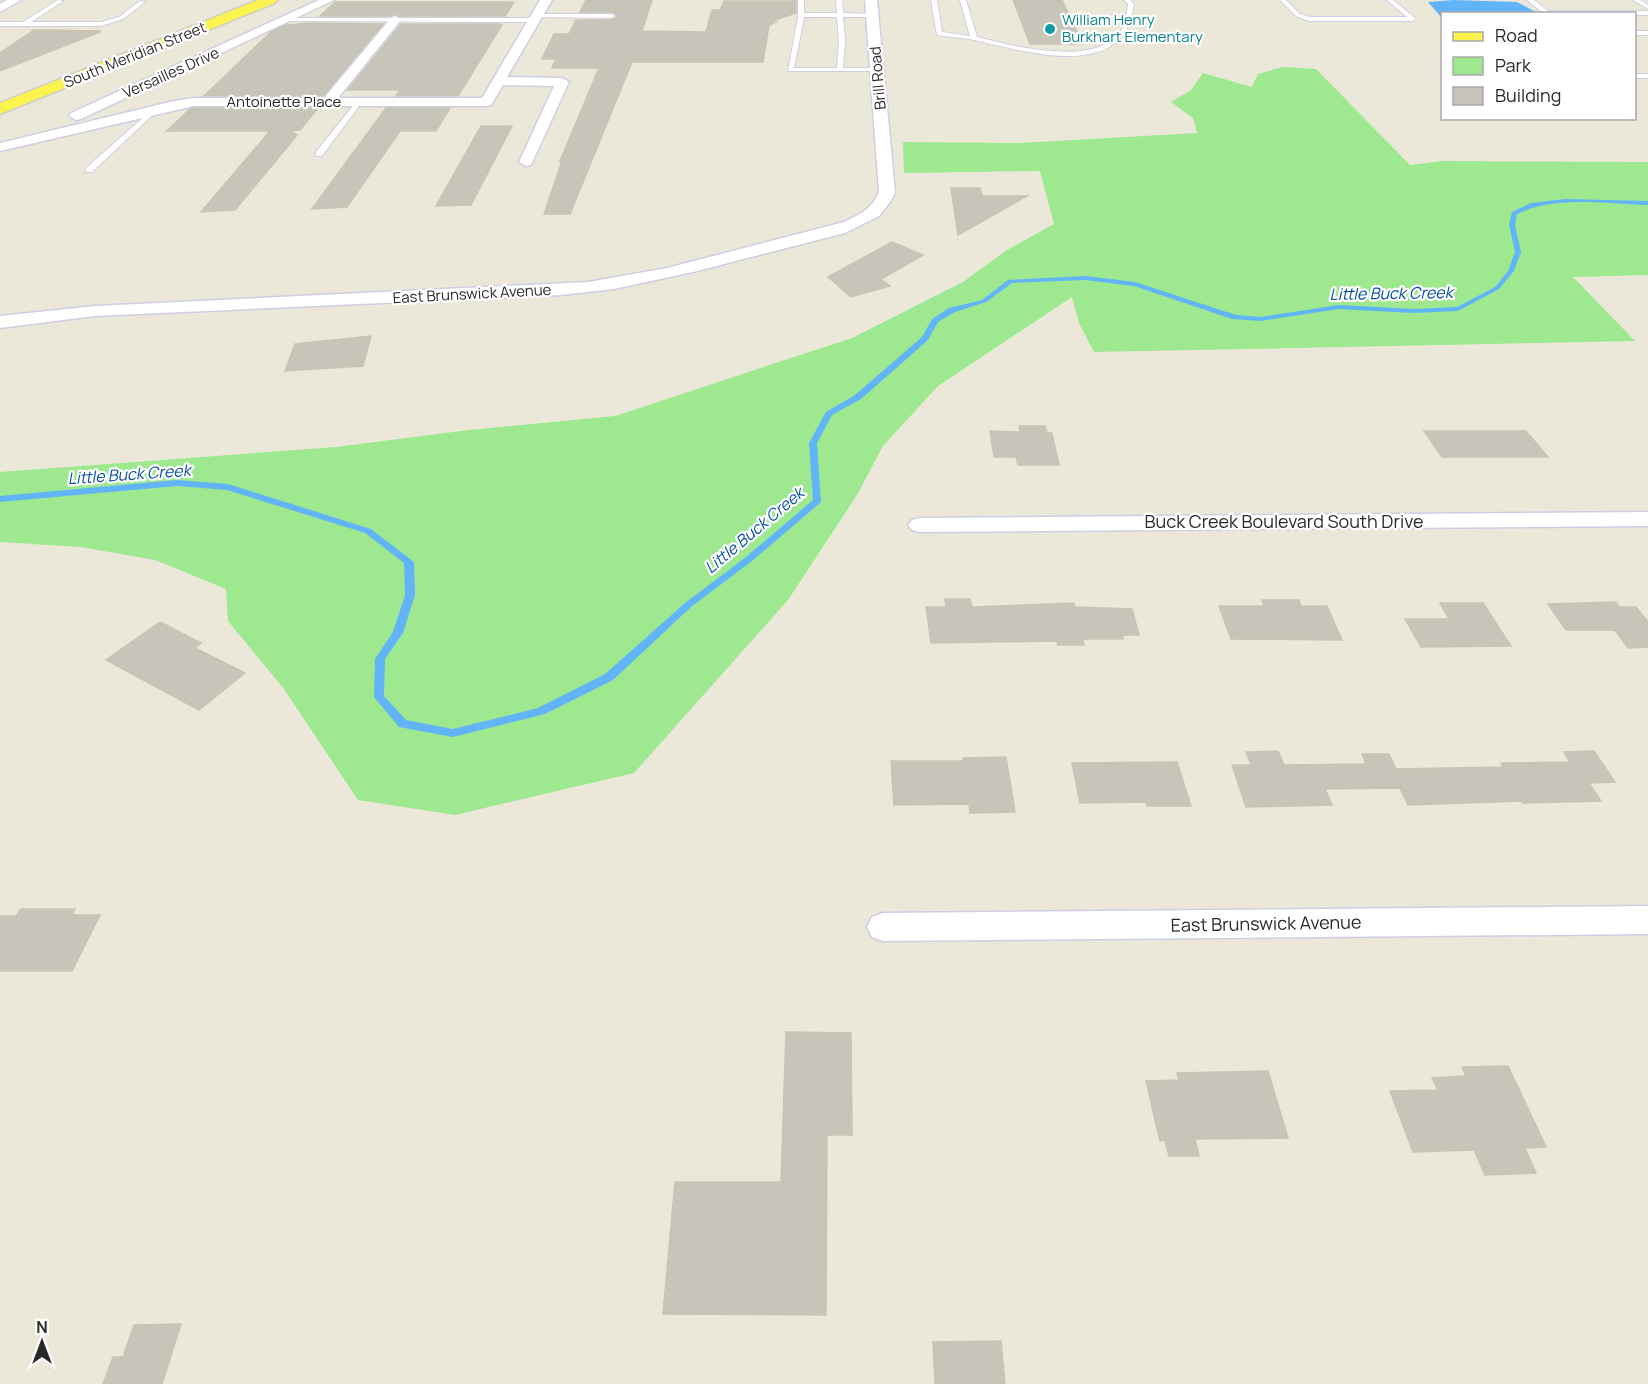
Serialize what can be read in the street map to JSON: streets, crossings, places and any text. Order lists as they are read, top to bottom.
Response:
{
  "streets": {
    "main road": ["South Meridian Street"],
    "street": [
      "Versailles Drive",
      "Brill Road",
      "Antoinette Place",
      "East Brunswick Avenue",
      "Buck Creek Boulevard South Drive"
    ]
  },
  "crossings": [
    ["Versailles Drive", "Antoinette Place"],
    ["Brill Road", "East Brunswick Avenue"]
  ],
  "water": ["Little Buck Creek"],
  "places": ["William Henry Burkhart Elementary"],
  "legend": ["Road", "Park", "Building"],
  "north": "top"
}
